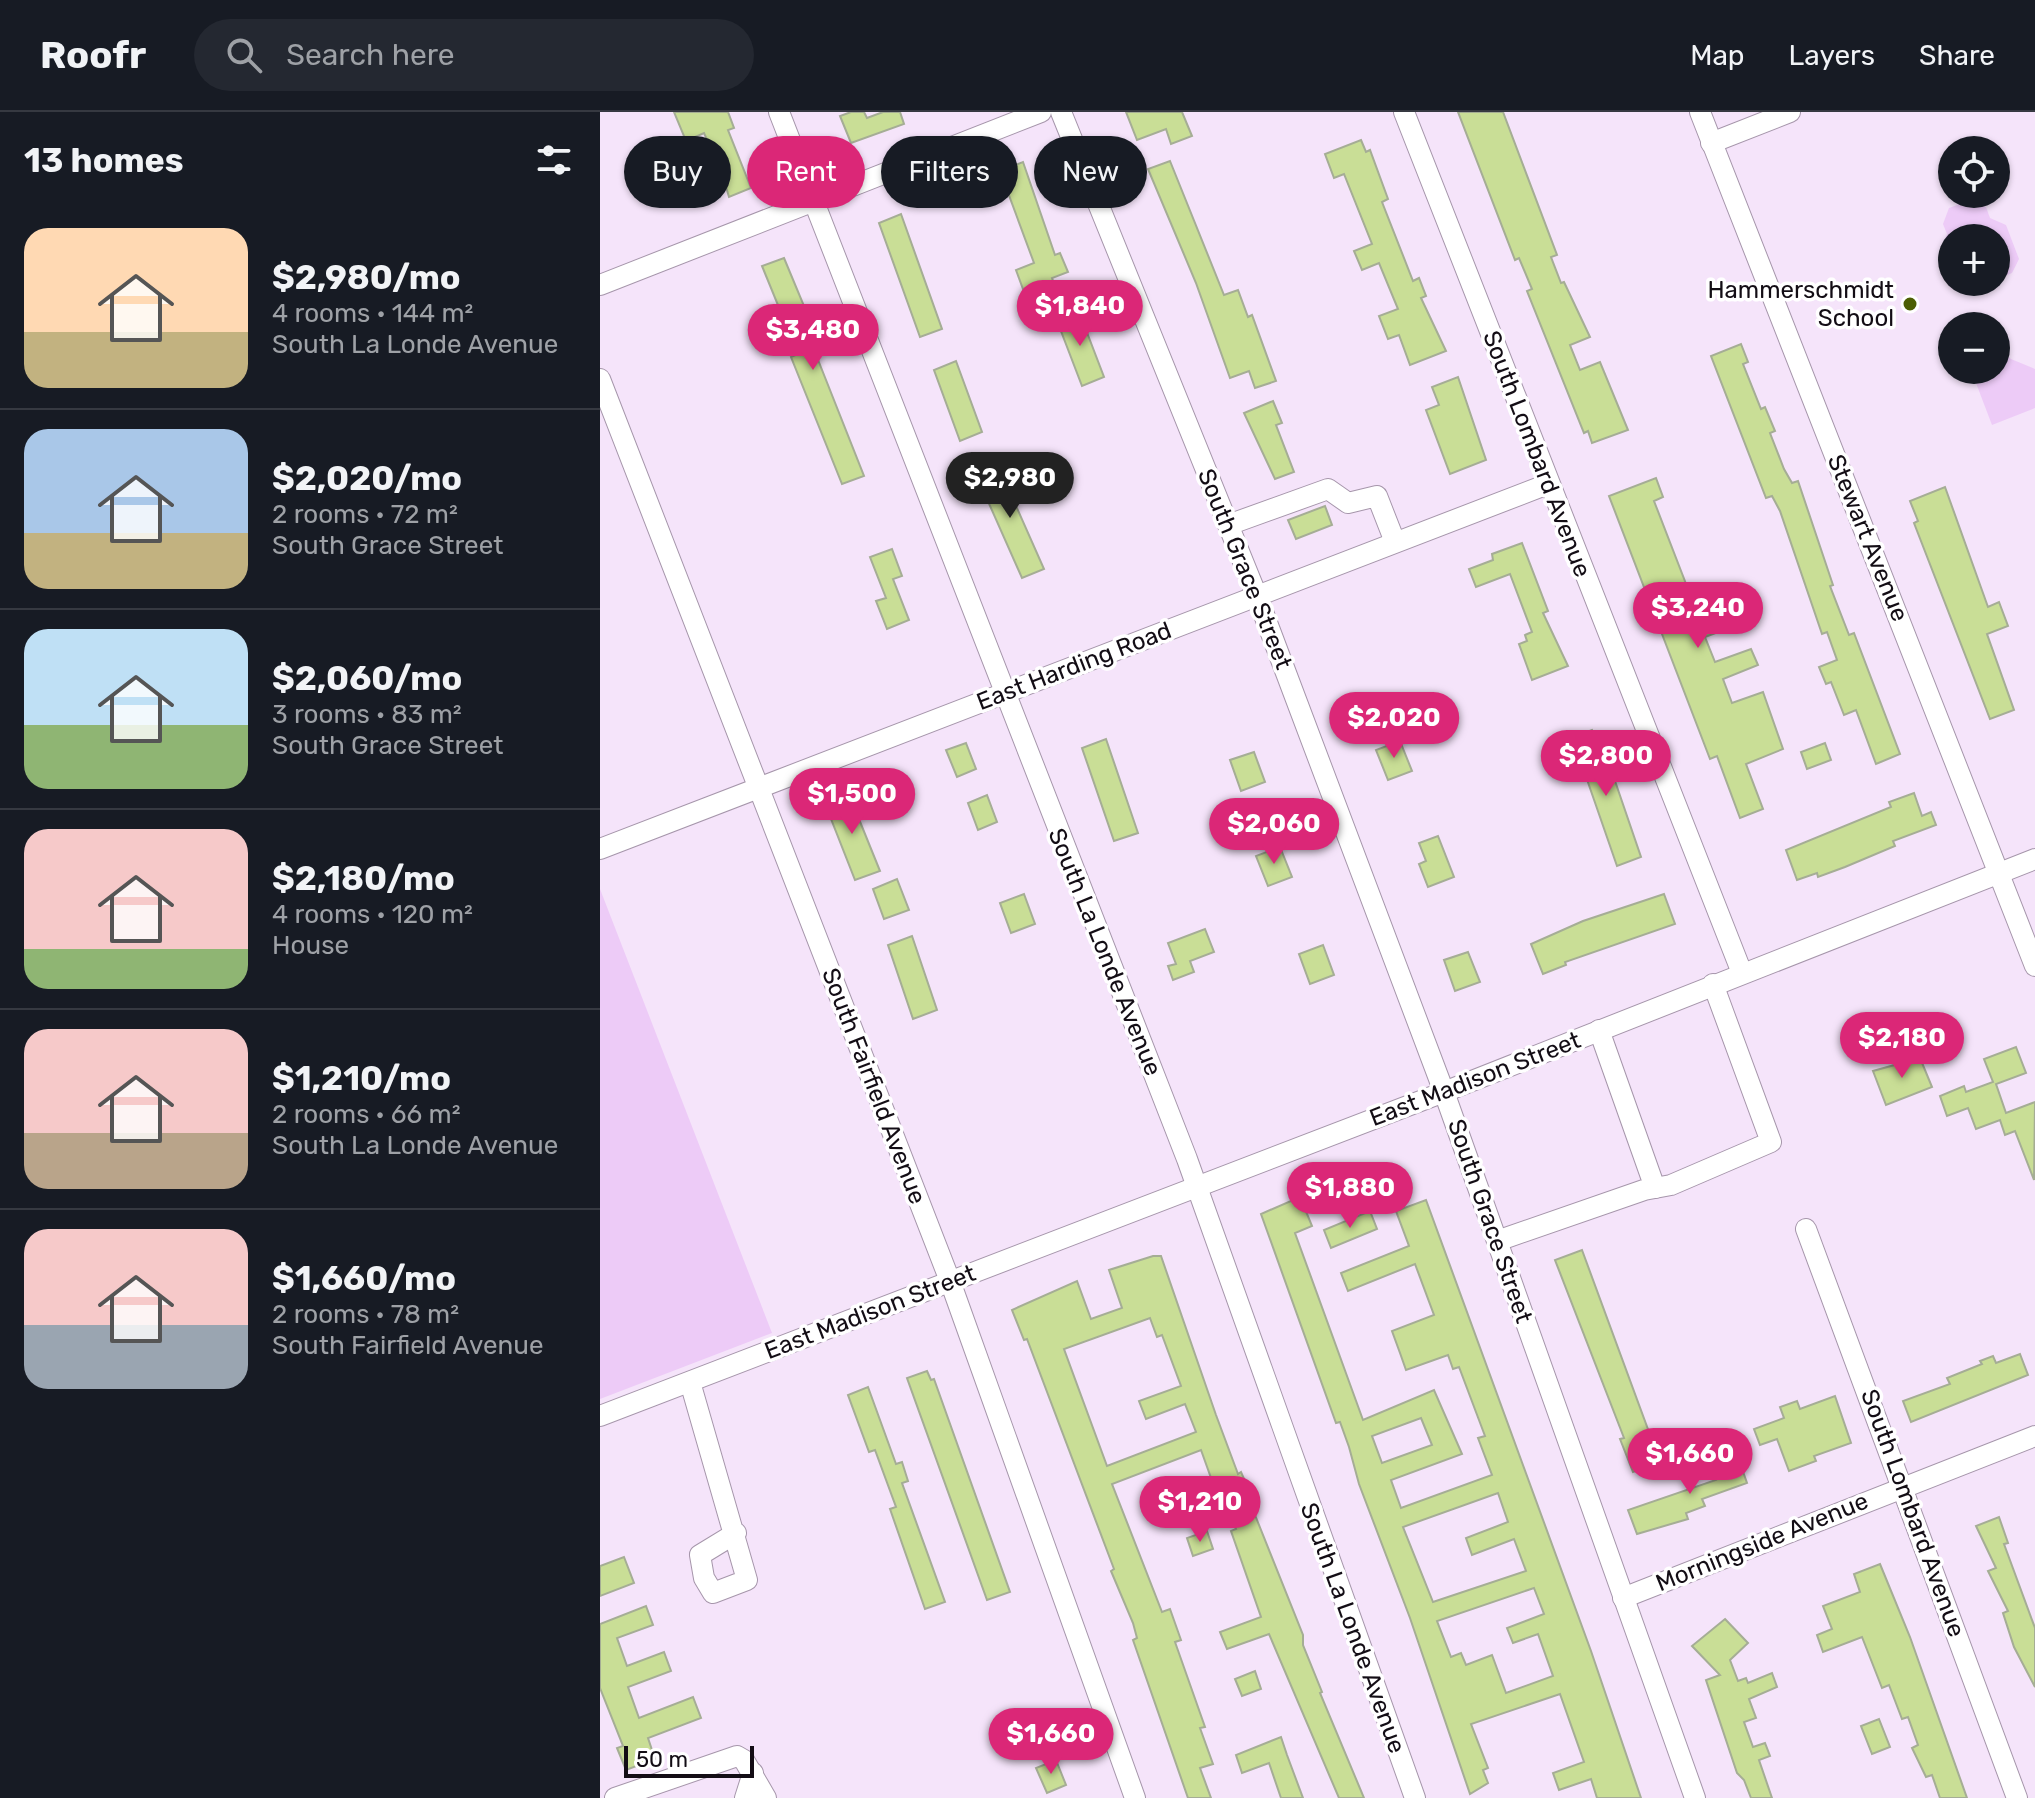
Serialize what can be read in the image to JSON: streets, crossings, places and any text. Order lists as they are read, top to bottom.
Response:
{
  "streets": {
    "street": [
      "South Lombard Avenue",
      "Stewart Avenue",
      "South Grace Street",
      "East Harding Road",
      "South La Londe Avenue",
      "East Madison Street",
      "South Fairfield Avenue",
      "Morningside Avenue"
    ]
  },
  "crossings": [
    ["South Lombard Avenue", "East Harding Road"],
    ["South Lombard Avenue", "East Madison Street"],
    ["South Lombard Avenue", "Morningside Avenue"],
    ["Stewart Avenue", "East Madison Street"],
    ["South Grace Street", "East Harding Road"],
    ["South Grace Street", "East Madison Street"],
    ["South Grace Street", "Morningside Avenue"],
    ["East Harding Road", "South La Londe Avenue"],
    ["East Harding Road", "South Fairfield Avenue"],
    ["South La Londe Avenue", "East Madison Street"],
    ["East Madison Street", "South Fairfield Avenue"]
  ],
  "places": ["Hammerschmidt School"],
  "scale_bar": "50 m",
  "page": {
    "header": "Roofr",
    "search": "Search here",
    "nav": ["Map", "Layers", "Share"],
    "heading": "13 homes",
    "map_buttons": ["+", "−"],
    "chip": [
      "Buy",
      "Rent",
      "Filters",
      "New"
    ],
    "list": [
      {
        "name": "$2,980/mo",
        "note": "4 rooms · 144 m² · South La Londe Avenue"
      },
      {
        "name": "$2,020/mo",
        "note": "2 rooms · 72 m² · South Grace Street"
      },
      {
        "name": "$2,060/mo",
        "note": "3 rooms · 83 m² · South Grace Street"
      },
      {
        "name": "$2,180/mo",
        "note": "4 rooms · 120 m² · House"
      },
      {
        "name": "$1,210/mo",
        "note": "2 rooms · 66 m² · South La Londe Avenue"
      },
      {
        "name": "$1,660/mo",
        "note": "2 rooms · 78 m² · South Fairfield Avenue"
      }
    ],
    "price": [
      "$1,840",
      "$3,480",
      "$2,980",
      "$3,240",
      "$2,020",
      "$2,800",
      "$1,500",
      "$2,060",
      "$2,180",
      "$1,880",
      "$1,660",
      "$1,210",
      "$1,660"
    ],
    "scale": "50 m"
  }
}
